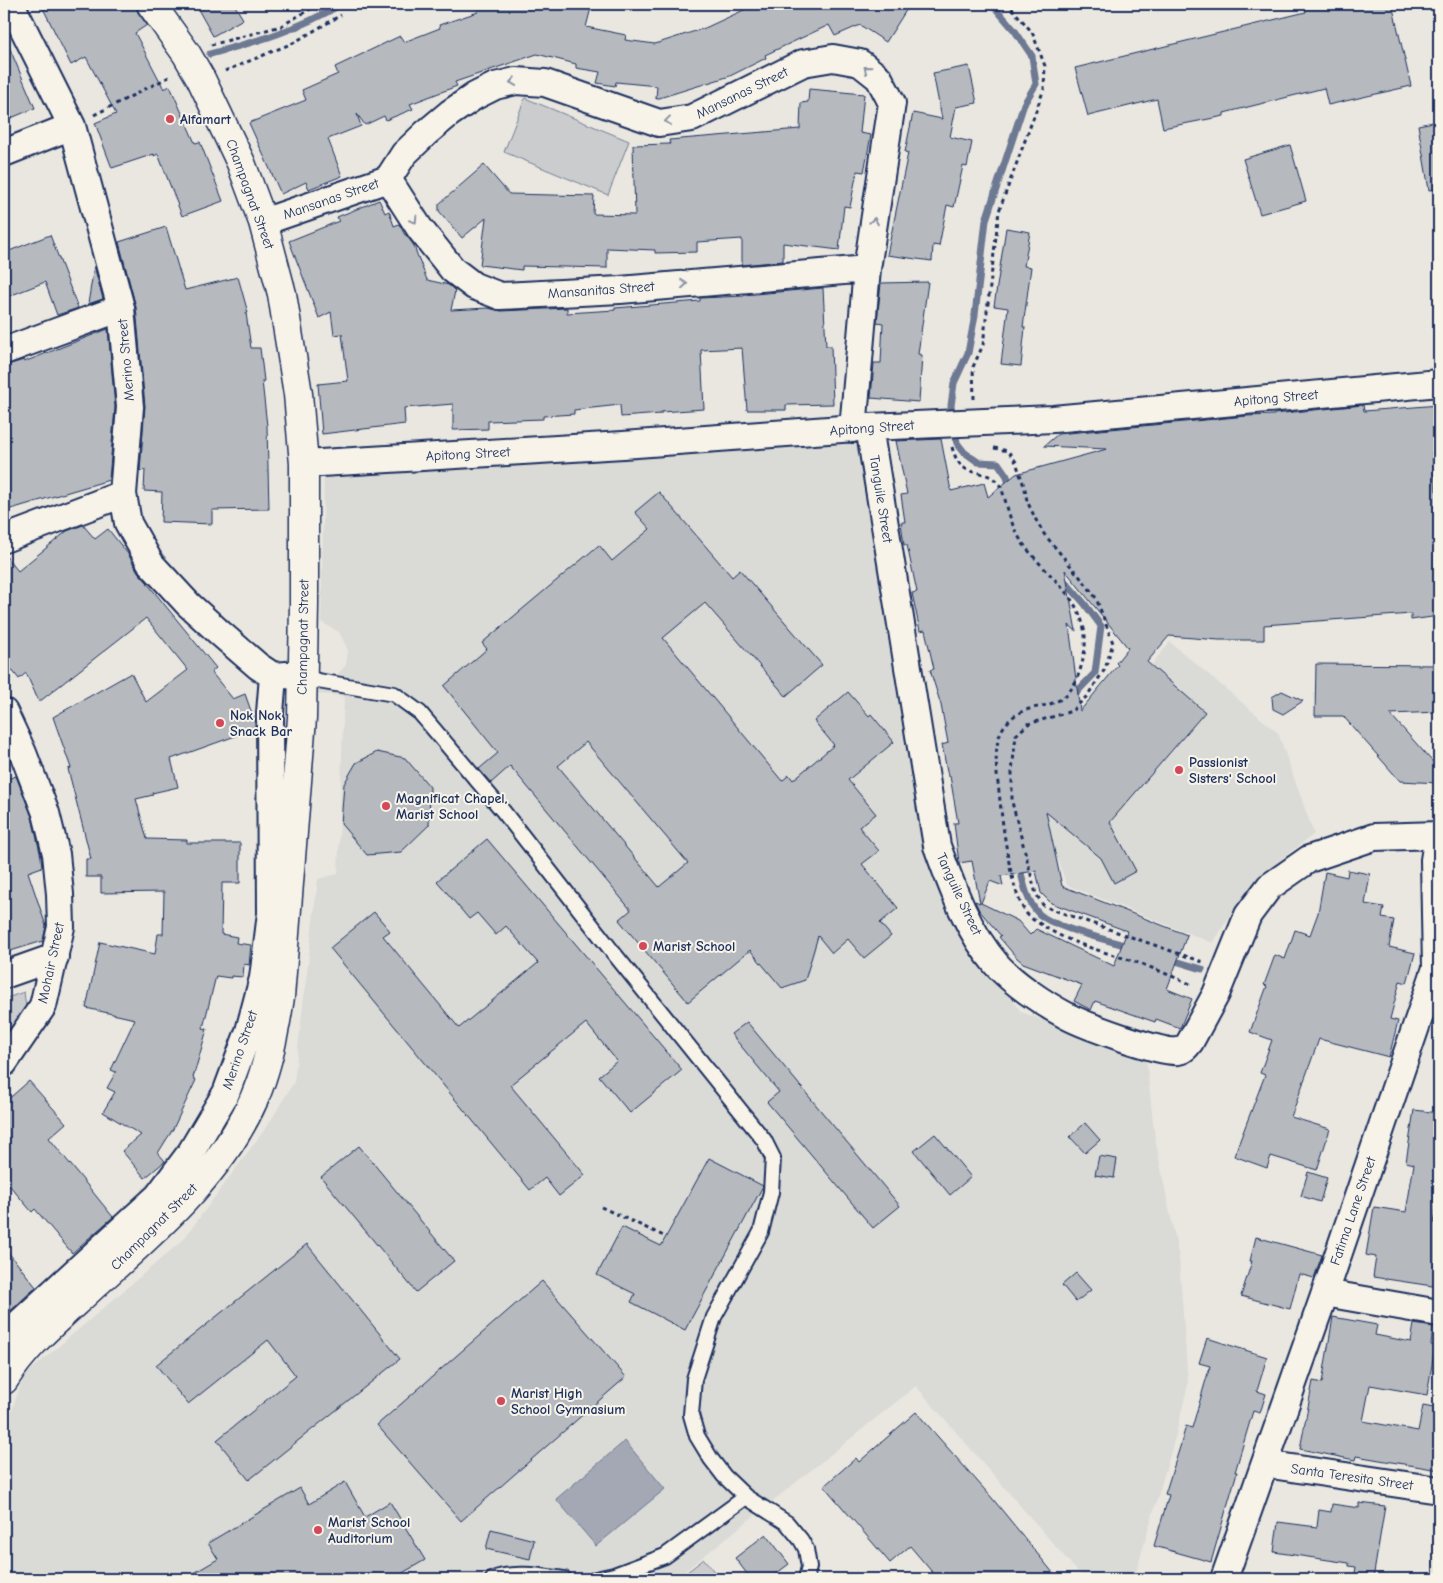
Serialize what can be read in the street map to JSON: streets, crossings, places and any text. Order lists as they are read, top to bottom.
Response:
{
  "streets": {
    "street": [
      "Mansanas Street",
      "Champagnat Street",
      "Mansanitas Street",
      "Merino Street",
      "Apitong Street",
      "Tanguile Street",
      "Mohair Street",
      "Fatima Lane Street",
      "Santa Teresita Street"
    ]
  },
  "crossings": [
    ["Mansanas Street", "Champagnat Street"],
    ["Mansanas Street", "Mansanitas Street"],
    ["Mansanas Street", "Apitong Street"],
    ["Mansanas Street", "Tanguile Street"],
    ["Champagnat Street", "Apitong Street"],
    ["Apitong Street", "Tanguile Street"],
    ["Tanguile Street", "Fatima Lane Street"],
    ["Fatima Lane Street", "Santa Teresita Street"]
  ],
  "one_way": ["Mansanitas Street"],
  "places": [
    "Alfamart",
    "Nok Nok Snack Bar",
    "Passionist Sisters' School",
    "Magnificat Chapel, Marist School",
    "Marist School",
    "Marist High School Gymnasium",
    "Marist School Auditorium"
  ]
}
